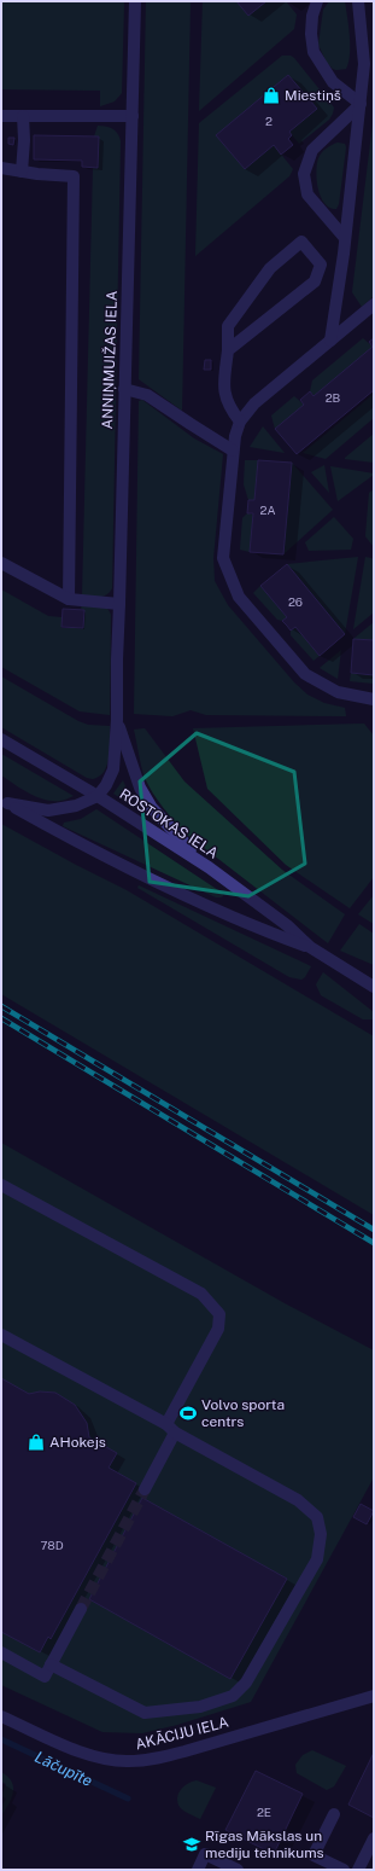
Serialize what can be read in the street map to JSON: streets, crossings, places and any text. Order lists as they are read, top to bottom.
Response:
{
  "streets": {
    "street": ["ANNIŅMUIŽAS IELA", "ROSTOKAS IELA", "AKĀCIJU IELA"]
  },
  "crossings": [
    ["ANNIŅMUIŽAS IELA", "ROSTOKAS IELA"]
  ],
  "water": ["Lāčupīte"],
  "places": {
    "shop": ["Miestiņš", "AHokejs"],
    "sports": ["Volvo sporta centrs"],
    "school or university": ["Rīgas Mākslas un mediju tehnikums"]
  },
  "house_numbers": [
    "2",
    "2B",
    "2A",
    "26",
    "78D",
    "2E"
  ]
}
